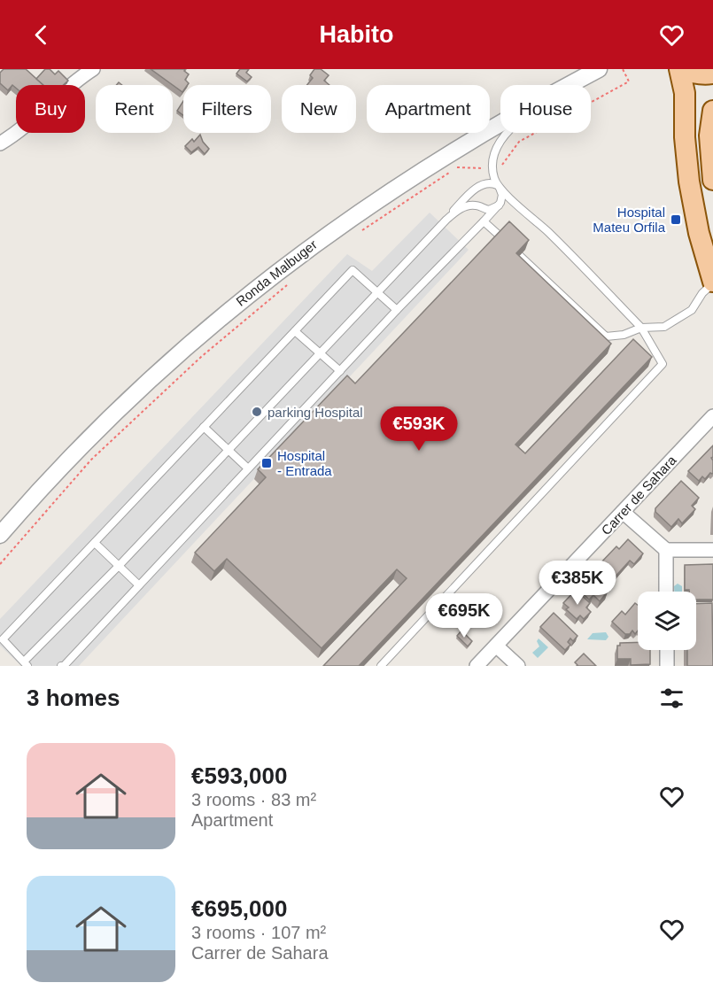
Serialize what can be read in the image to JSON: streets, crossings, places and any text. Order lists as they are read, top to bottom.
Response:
{
  "streets": {
    "street": ["Ronda Malbuger", "Carrer de Sahara"]
  },
  "places": {
    "transit": ["Hospital Mateu Orfila", "Hospital - Entrada"],
    "other": ["parking Hospital"]
  },
  "page": {
    "header": "Habito",
    "chip": [
      "Buy",
      "Rent",
      "Filters",
      "New",
      "Apartment",
      "House"
    ],
    "price": ["€593K", "€385K", "€695K"],
    "heading": "3 homes",
    "list": [
      {
        "name": "€593,000",
        "note": "3 rooms · 83 m² · Apartment"
      },
      {
        "name": "€695,000",
        "note": "3 rooms · 107 m² · Carrer de Sahara"
      }
    ]
  }
}
